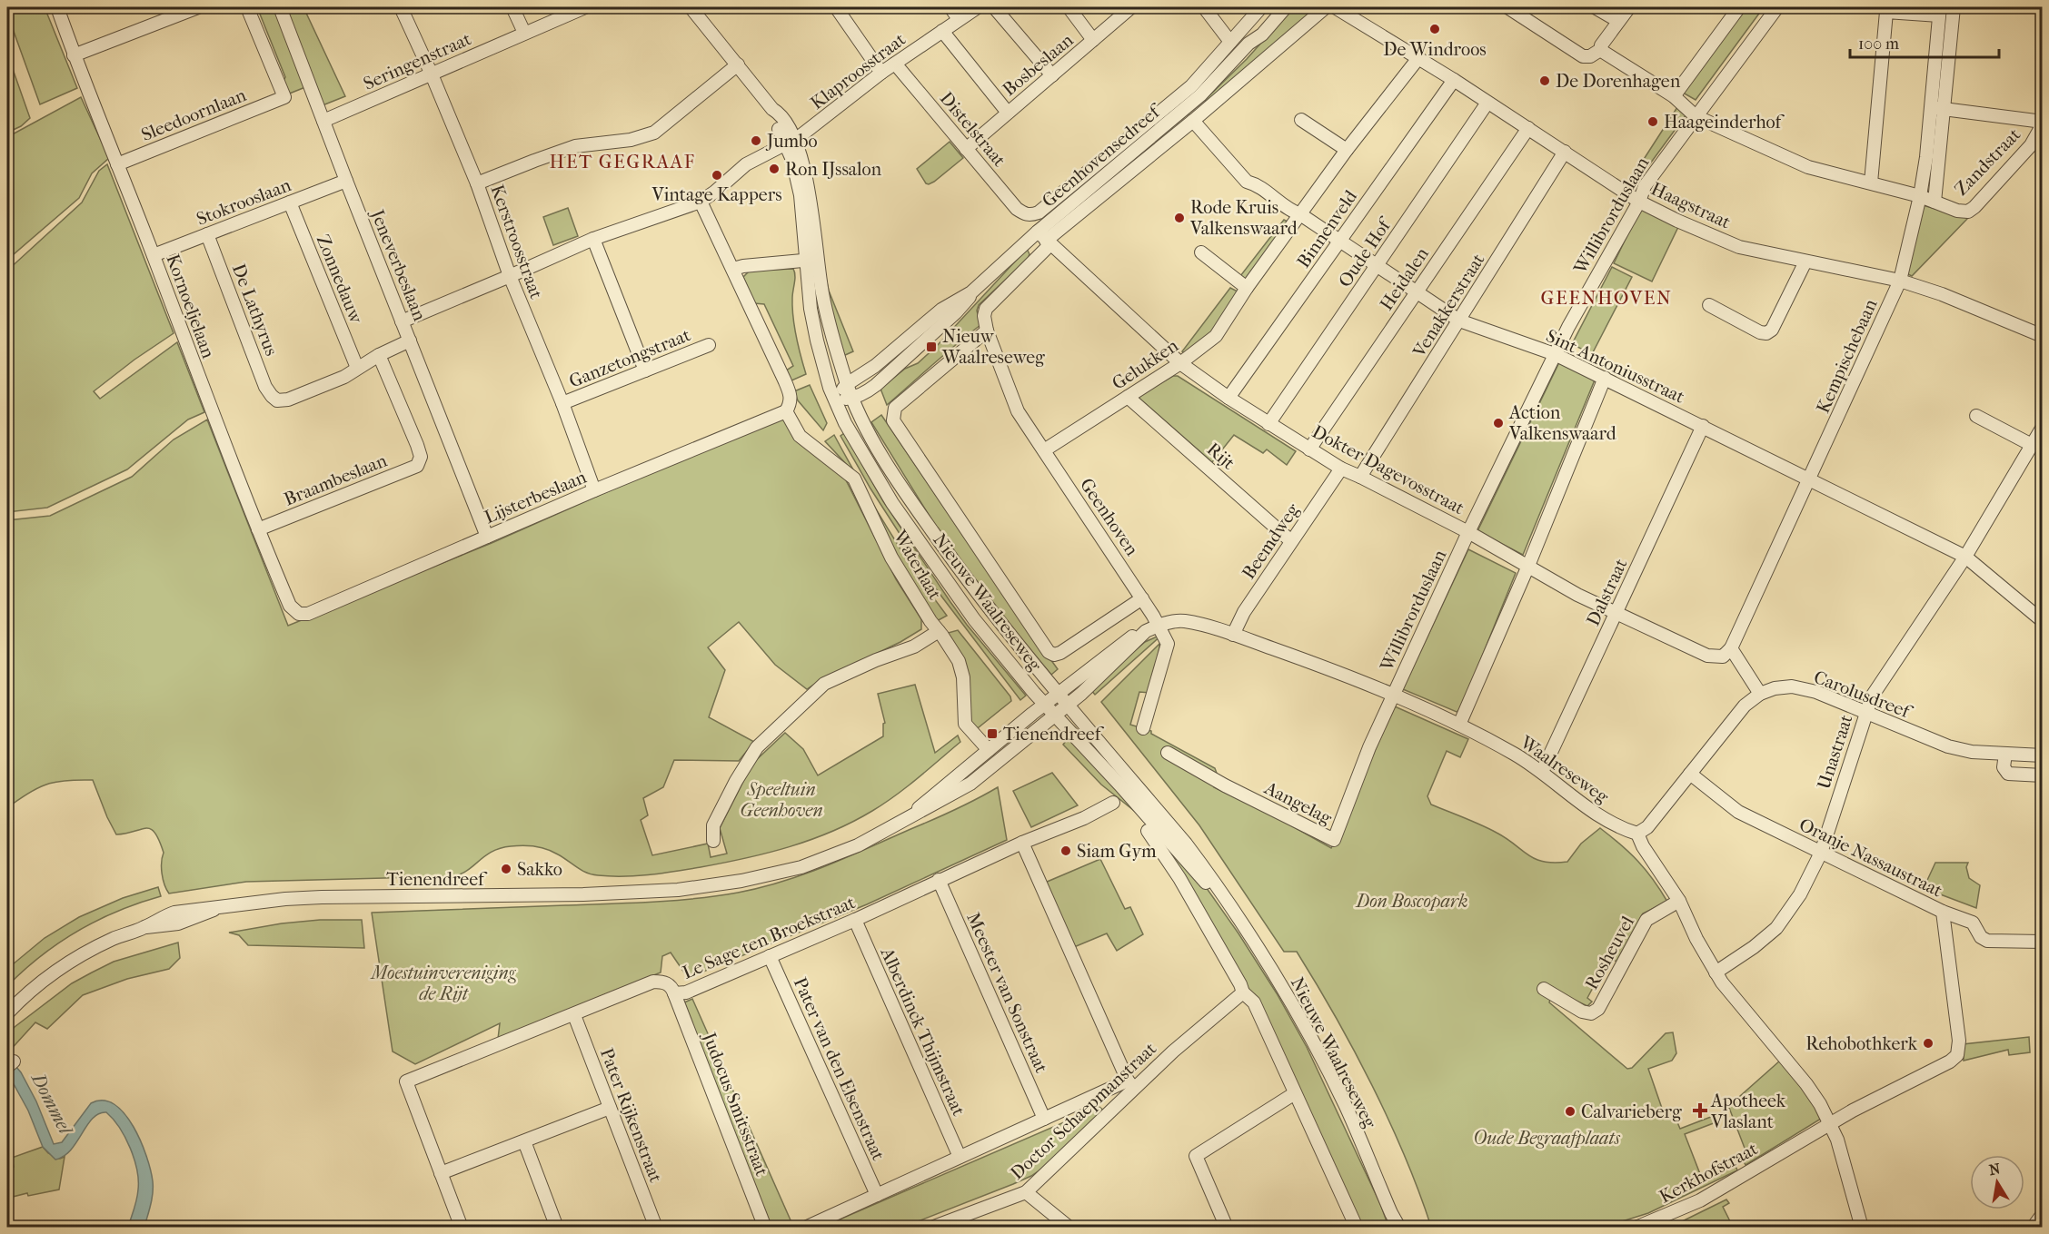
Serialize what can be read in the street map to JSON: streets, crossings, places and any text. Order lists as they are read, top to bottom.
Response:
{
  "streets": {
    "street": [
      "Seringenstraat",
      "Bosbeslaan",
      "Klaproosstraat",
      "Sleedoornlaan",
      "Distelstraat",
      "Geenhovensedreef",
      "Zandstraat",
      "Stokrooslaan",
      "Haagstraat",
      "Willibrorduslaan",
      "Binnenveld",
      "Kerstroosstraat",
      "Oude Hof",
      "Jeneverbeslaan",
      "Zonnedauw",
      "Heidalen",
      "Venakkerstraat",
      "Kornoeljelaan",
      "De Lathyrus",
      "Kempischebaan",
      "Ganzetongstraat",
      "Gelukken",
      "Sint Antoniusstraat",
      "Rijt",
      "Dokter Dagevosstraat",
      "Braambeslaan",
      "Lijsterbeslaan",
      "Geenhoven",
      "Beemdweg",
      "Waterlaat",
      "Dalstraat",
      "Nieuwe Waalreseweg",
      "Carolusdreef",
      "Unastraat",
      "Waalreseweg",
      "Aangelag",
      "Oranje Nassaustraat",
      "Tienendreef",
      "Le Sage ten Broekstraat",
      "Rosheuvel",
      "Meester van Sonstraat",
      "Alberdinck Thijmstraat",
      "Pater van den Elsenstraat",
      "Judocus Smitsstraat",
      "Doctor Schaepmanstraat",
      "Pater Rijkenstraat",
      "Kerkhofstraat"
    ]
  },
  "crossings": [
    ["Seringenstraat", "Kerstroosstraat"],
    ["Seringenstraat", "Jeneverbeslaan"],
    ["Bosbeslaan", "Distelstraat"],
    ["Klaproosstraat", "Distelstraat"],
    ["Klaproosstraat", "Nieuwe Waalreseweg"],
    ["Sleedoornlaan", "Kornoeljelaan"],
    ["Distelstraat", "Geenhovensedreef"],
    ["Geenhovensedreef", "Sint Antoniusstraat"],
    ["Geenhovensedreef", "Dokter Dagevosstraat"],
    ["Geenhovensedreef", "Geenhoven"],
    ["Geenhovensedreef", "Nieuwe Waalreseweg"],
    ["Zandstraat", "Willibrorduslaan"],
    ["Zandstraat", "Kempischebaan"],
    ["Stokrooslaan", "Jeneverbeslaan"],
    ["Stokrooslaan", "Zonnedauw"],
    ["Stokrooslaan", "Kornoeljelaan"],
    ["Stokrooslaan", "De Lathyrus"],
    ["Haagstraat", "Willibrorduslaan"],
    ["Haagstraat", "Binnenveld"],
    ["Haagstraat", "Oude Hof"],
    ["Haagstraat", "Heidalen"],
    ["Haagstraat", "Venakkerstraat"],
    ["Haagstraat", "Kempischebaan"],
    ["Haagstraat", "Gelukken"],
    ["Willibrorduslaan", "Sint Antoniusstraat"],
    ["Willibrorduslaan", "Dokter Dagevosstraat"],
    ["Willibrorduslaan", "Waalreseweg"],
    ["Willibrorduslaan", "Aangelag"],
    ["Binnenveld", "Sint Antoniusstraat"],
    ["Binnenveld", "Dokter Dagevosstraat"],
    ["Kerstroosstraat", "Ganzetongstraat"],
    ["Kerstroosstraat", "Lijsterbeslaan"],
    ["Oude Hof", "Sint Antoniusstraat"],
    ["Oude Hof", "Dokter Dagevosstraat"],
    ["Jeneverbeslaan", "Lijsterbeslaan"],
    ["Zonnedauw", "De Lathyrus"],
    ["Heidalen", "Sint Antoniusstraat"],
    ["Heidalen", "Dokter Dagevosstraat"],
    ["Venakkerstraat", "Sint Antoniusstraat"],
    ["Venakkerstraat", "Dokter Dagevosstraat"],
    ["Kornoeljelaan", "Braambeslaan"],
    ["Kornoeljelaan", "Lijsterbeslaan"],
    ["Kempischebaan", "Sint Antoniusstraat"],
    ["Kempischebaan", "Dokter Dagevosstraat"],
    ["Gelukken", "Sint Antoniusstraat"],
    ["Gelukken", "Rijt"],
    ["Gelukken", "Dokter Dagevosstraat"],
    ["Gelukken", "Geenhoven"],
    ["Sint Antoniusstraat", "Dalstraat"],
    ["Sint Antoniusstraat", "Unastraat"],
    ["Rijt", "Beemdweg"],
    ["Dokter Dagevosstraat", "Beemdweg"],
    ["Dokter Dagevosstraat", "Dalstraat"],
    ["Lijsterbeslaan", "Waterlaat"],
    ["Geenhoven", "Nieuwe Waalreseweg"],
    ["Geenhoven", "Waalreseweg"],
    ["Beemdweg", "Waalreseweg"],
    ["Waterlaat", "Tienendreef"],
    ["Dalstraat", "Waalreseweg"],
    ["Nieuwe Waalreseweg", "Waalreseweg"],
    ["Nieuwe Waalreseweg", "Tienendreef"],
    ["Carolusdreef", "Unastraat"],
    ["Carolusdreef", "Waalreseweg"],
    ["Carolusdreef", "Oranje Nassaustraat"],
    ["Unastraat", "Oranje Nassaustraat"],
    ["Waalreseweg", "Aangelag"],
    ["Waalreseweg", "Tienendreef"],
    ["Oranje Nassaustraat", "Kerkhofstraat"],
    ["Le Sage ten Broekstraat", "Meester van Sonstraat"],
    ["Le Sage ten Broekstraat", "Alberdinck Thijmstraat"],
    ["Le Sage ten Broekstraat", "Pater van den Elsenstraat"],
    ["Le Sage ten Broekstraat", "Judocus Smitsstraat"],
    ["Le Sage ten Broekstraat", "Pater Rijkenstraat"],
    ["Meester van Sonstraat", "Doctor Schaepmanstraat"],
    ["Alberdinck Thijmstraat", "Doctor Schaepmanstraat"],
    ["Pater van den Elsenstraat", "Doctor Schaepmanstraat"]
  ],
  "districts": ["HET GEGRAAF", "GEENHOVEN"],
  "water": ["Dommel"],
  "parks": [
    "Speeltuin Geenhoven",
    "Don Boscopark",
    "Moestuinvereniging de Rijt",
    "Oude Begraafplaats"
  ],
  "places": {
    "other": [
      "De Windroos",
      "De Dorenhagen",
      "Haageinderhof",
      "Jumbo",
      "Ron IJssalon",
      "Vintage Kappers",
      "Rode Kruis Valkenswaard",
      "Action Valkenswaard",
      "Siam Gym",
      "Sakko",
      "Rehobothkerk",
      "Calvarieberg"
    ],
    "transit": ["Nieuw Waalreseweg", "Tienendreef"],
    "health": ["Apotheek Vlaslant"]
  },
  "scale_bar": "100 m",
  "north": "top"
}
